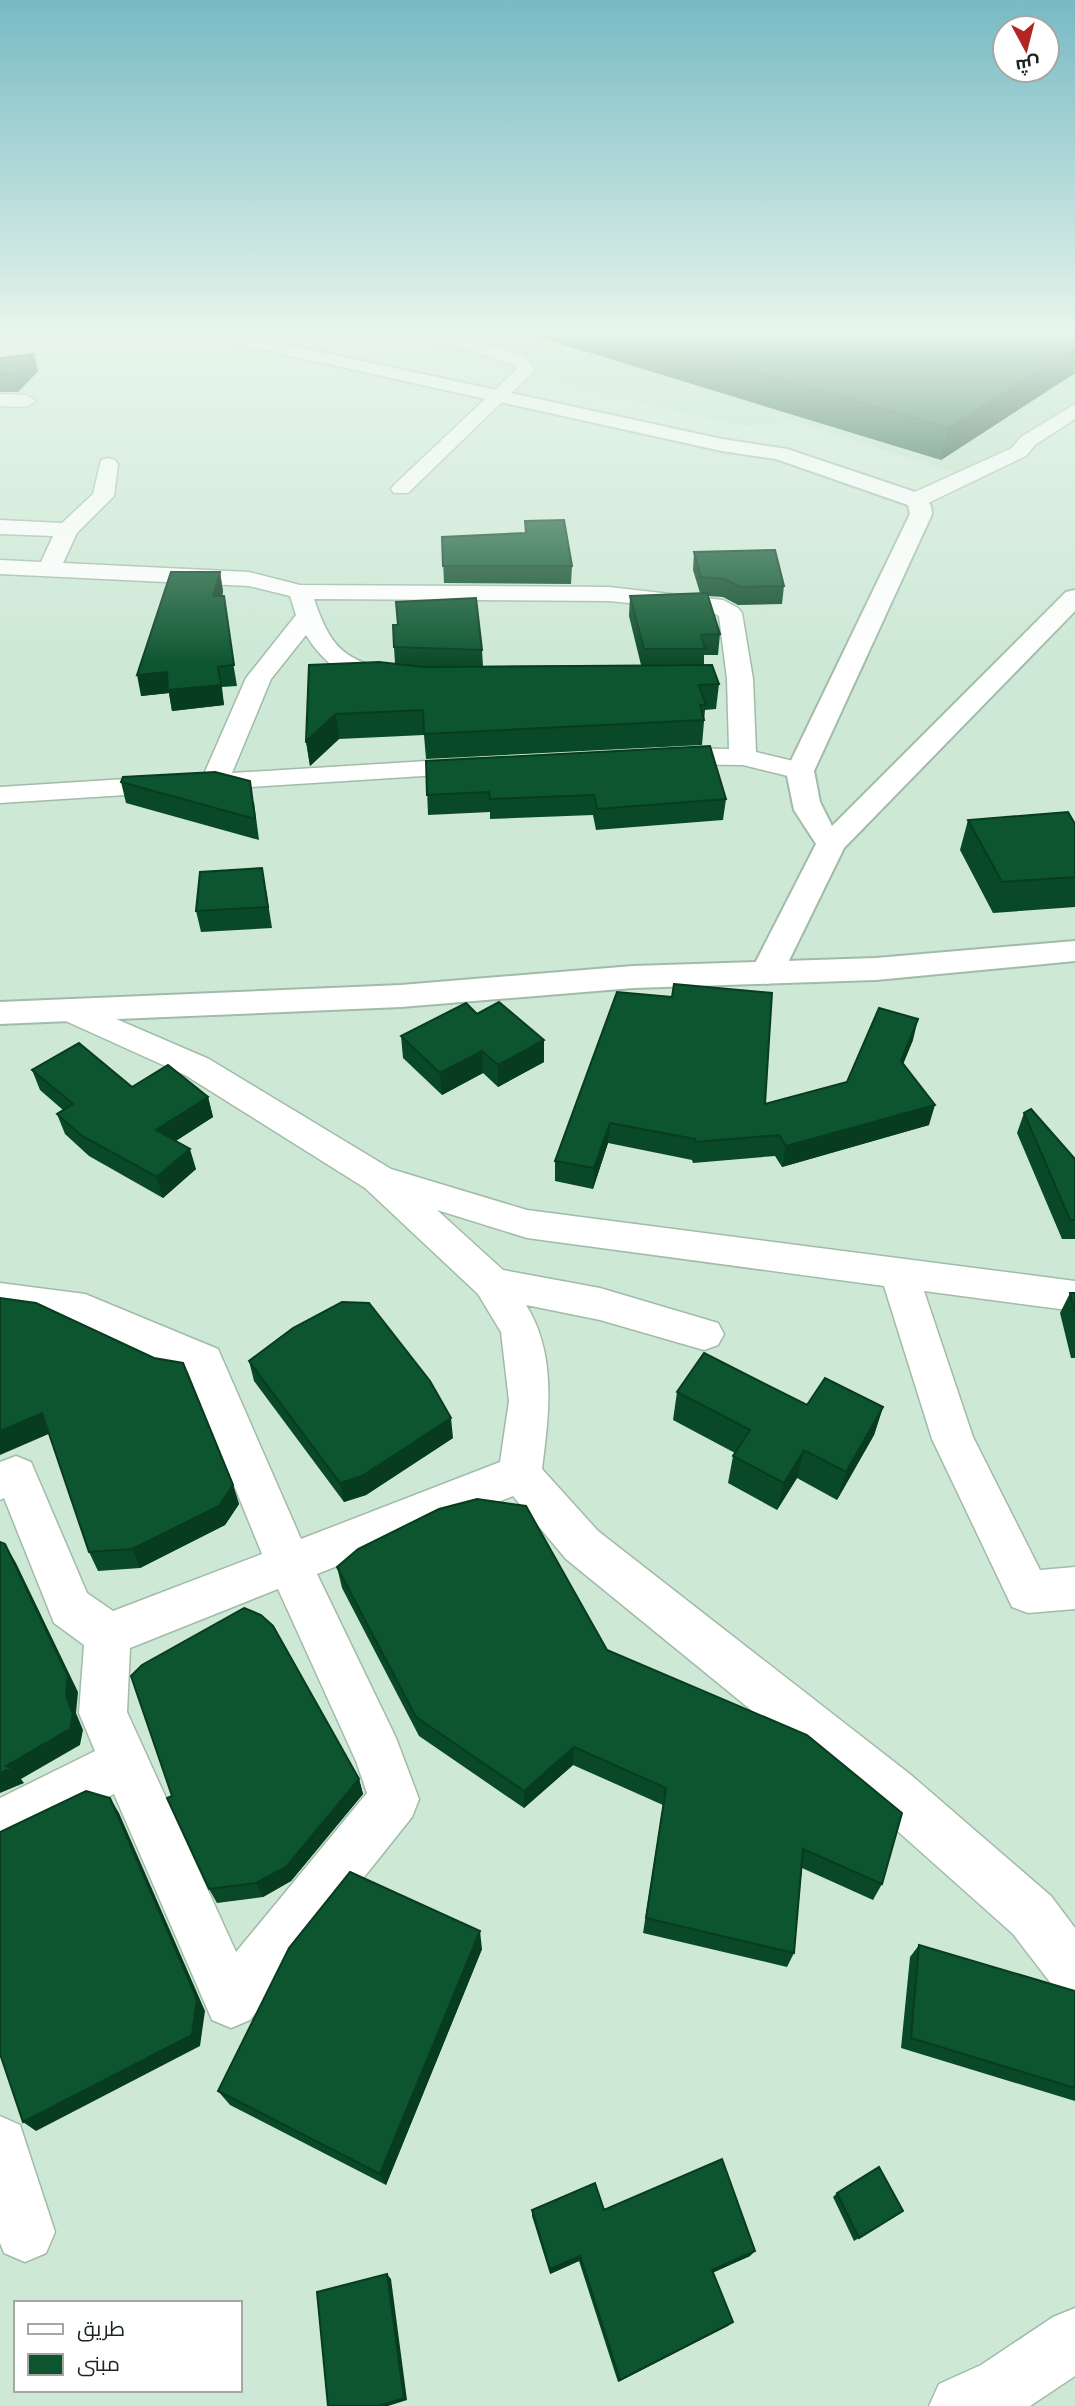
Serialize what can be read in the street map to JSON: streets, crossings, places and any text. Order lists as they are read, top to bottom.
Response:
{
  "legend": ["طريق", "مبنى"],
  "north": "bottom"
}
